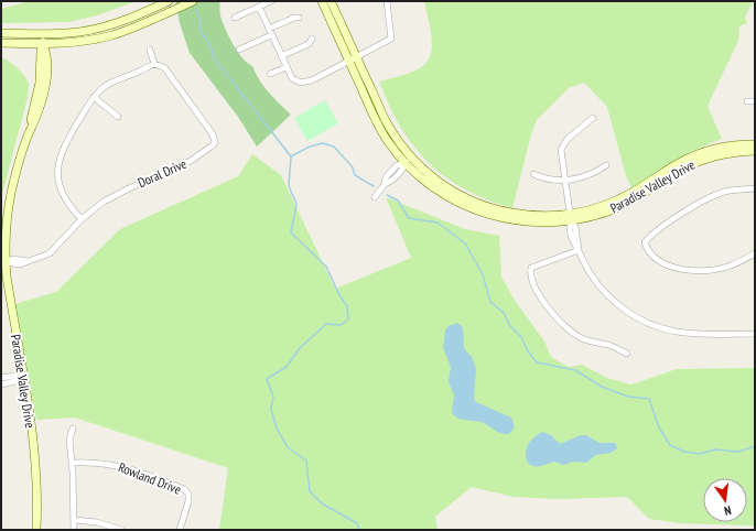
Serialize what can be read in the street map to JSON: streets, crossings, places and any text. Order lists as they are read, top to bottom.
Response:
{
  "streets": {
    "street": ["Doral Drive", "Paradise Valley Drive", "Rowland Drive"]
  },
  "crossings": [
    ["Doral Drive", "Paradise Valley Drive"]
  ],
  "north": "bottom"
}
